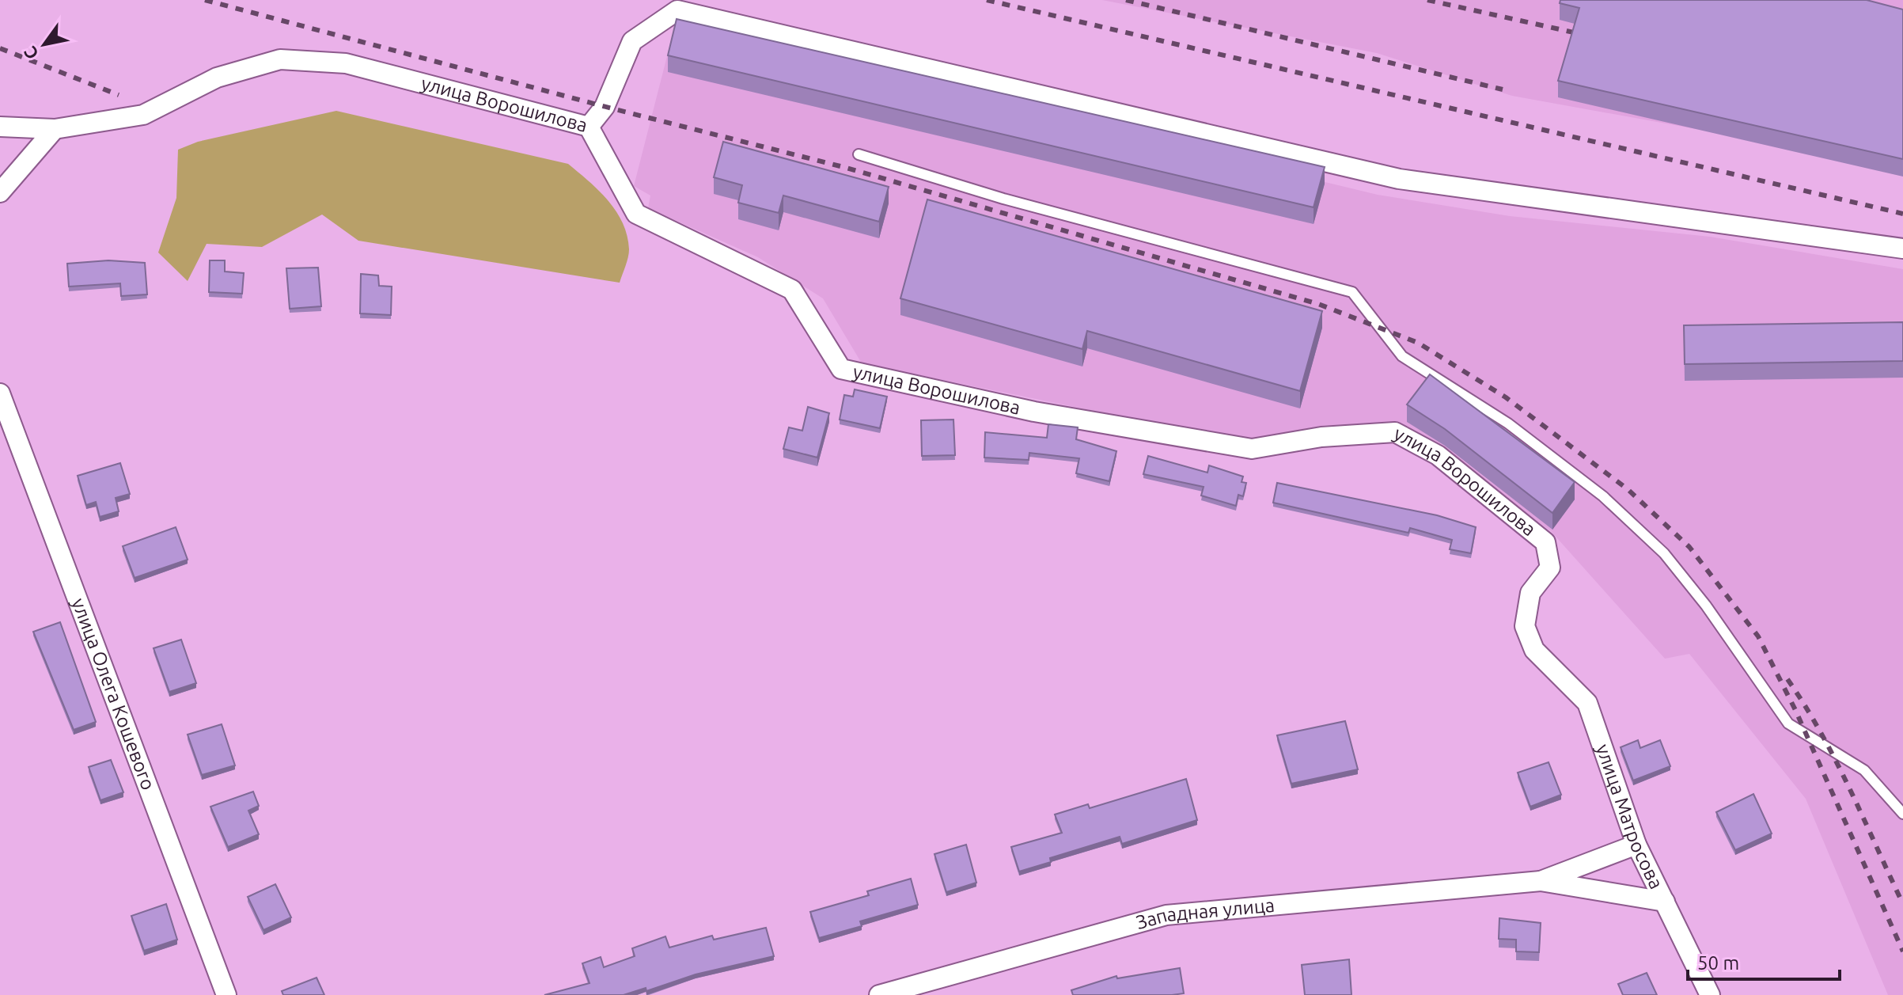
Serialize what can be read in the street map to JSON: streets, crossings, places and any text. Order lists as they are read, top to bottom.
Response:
{
  "streets": {
    "street": [
      "улица Ворошилова",
      "улица Олега Кошевого",
      "улица Матросова",
      "Западная улица"
    ]
  },
  "crossings": [
    ["улица Ворошилова", "улица Матросова"]
  ],
  "scale_bar": "50 m",
  "north": "bottom left"
}
